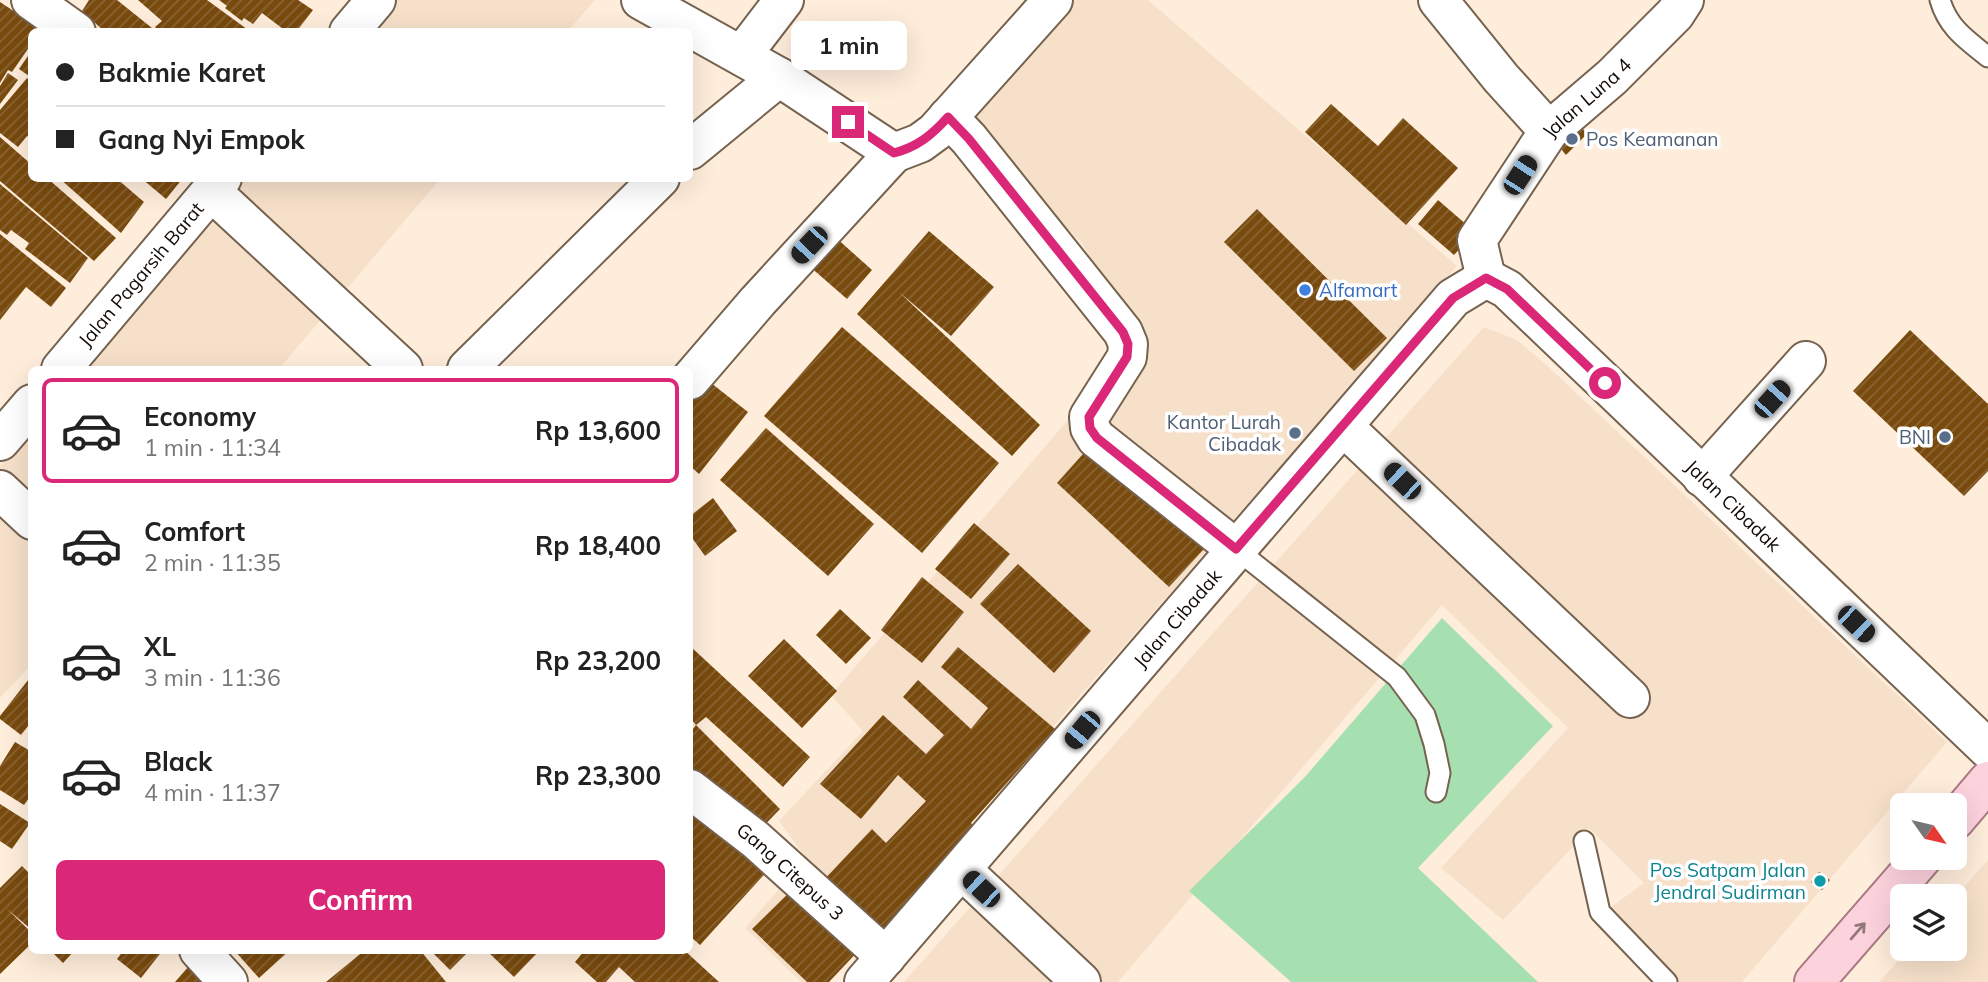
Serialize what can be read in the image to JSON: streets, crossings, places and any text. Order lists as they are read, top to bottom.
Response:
{
  "streets": {
    "street": [
      "Jalan Luna 4",
      "Jalan Pagarsih Barat",
      "Jalan Cibadak",
      "Gang Citepus 3"
    ]
  },
  "crossings": [
    ["Jalan Luna 4", "Jalan Cibadak"],
    ["Jalan Cibadak", "Gang Citepus 3"]
  ],
  "places": [
    "Pos Keamanan",
    "Alfamart",
    "Kantor Lurah Cibadak",
    "BNI",
    "Pos Satpam Jalan Jendral Sudirman"
  ],
  "north": "bottom right",
  "page": {
    "bubble": "1 min",
    "banner": ["Bakmie Karet", "Gang Nyi Empok"],
    "list": [
      {
        "name": "Economy",
        "note": "1 min · 11:34",
        "value": "Rp 13,600"
      },
      {
        "name": "Comfort",
        "note": "2 min · 11:35",
        "value": "Rp 18,400"
      },
      {
        "name": "XL",
        "note": "3 min · 11:36",
        "value": "Rp 23,200"
      },
      {
        "name": "Black",
        "note": "4 min · 11:37",
        "value": "Rp 23,300"
      }
    ],
    "buttons": "Confirm"
  }
}
